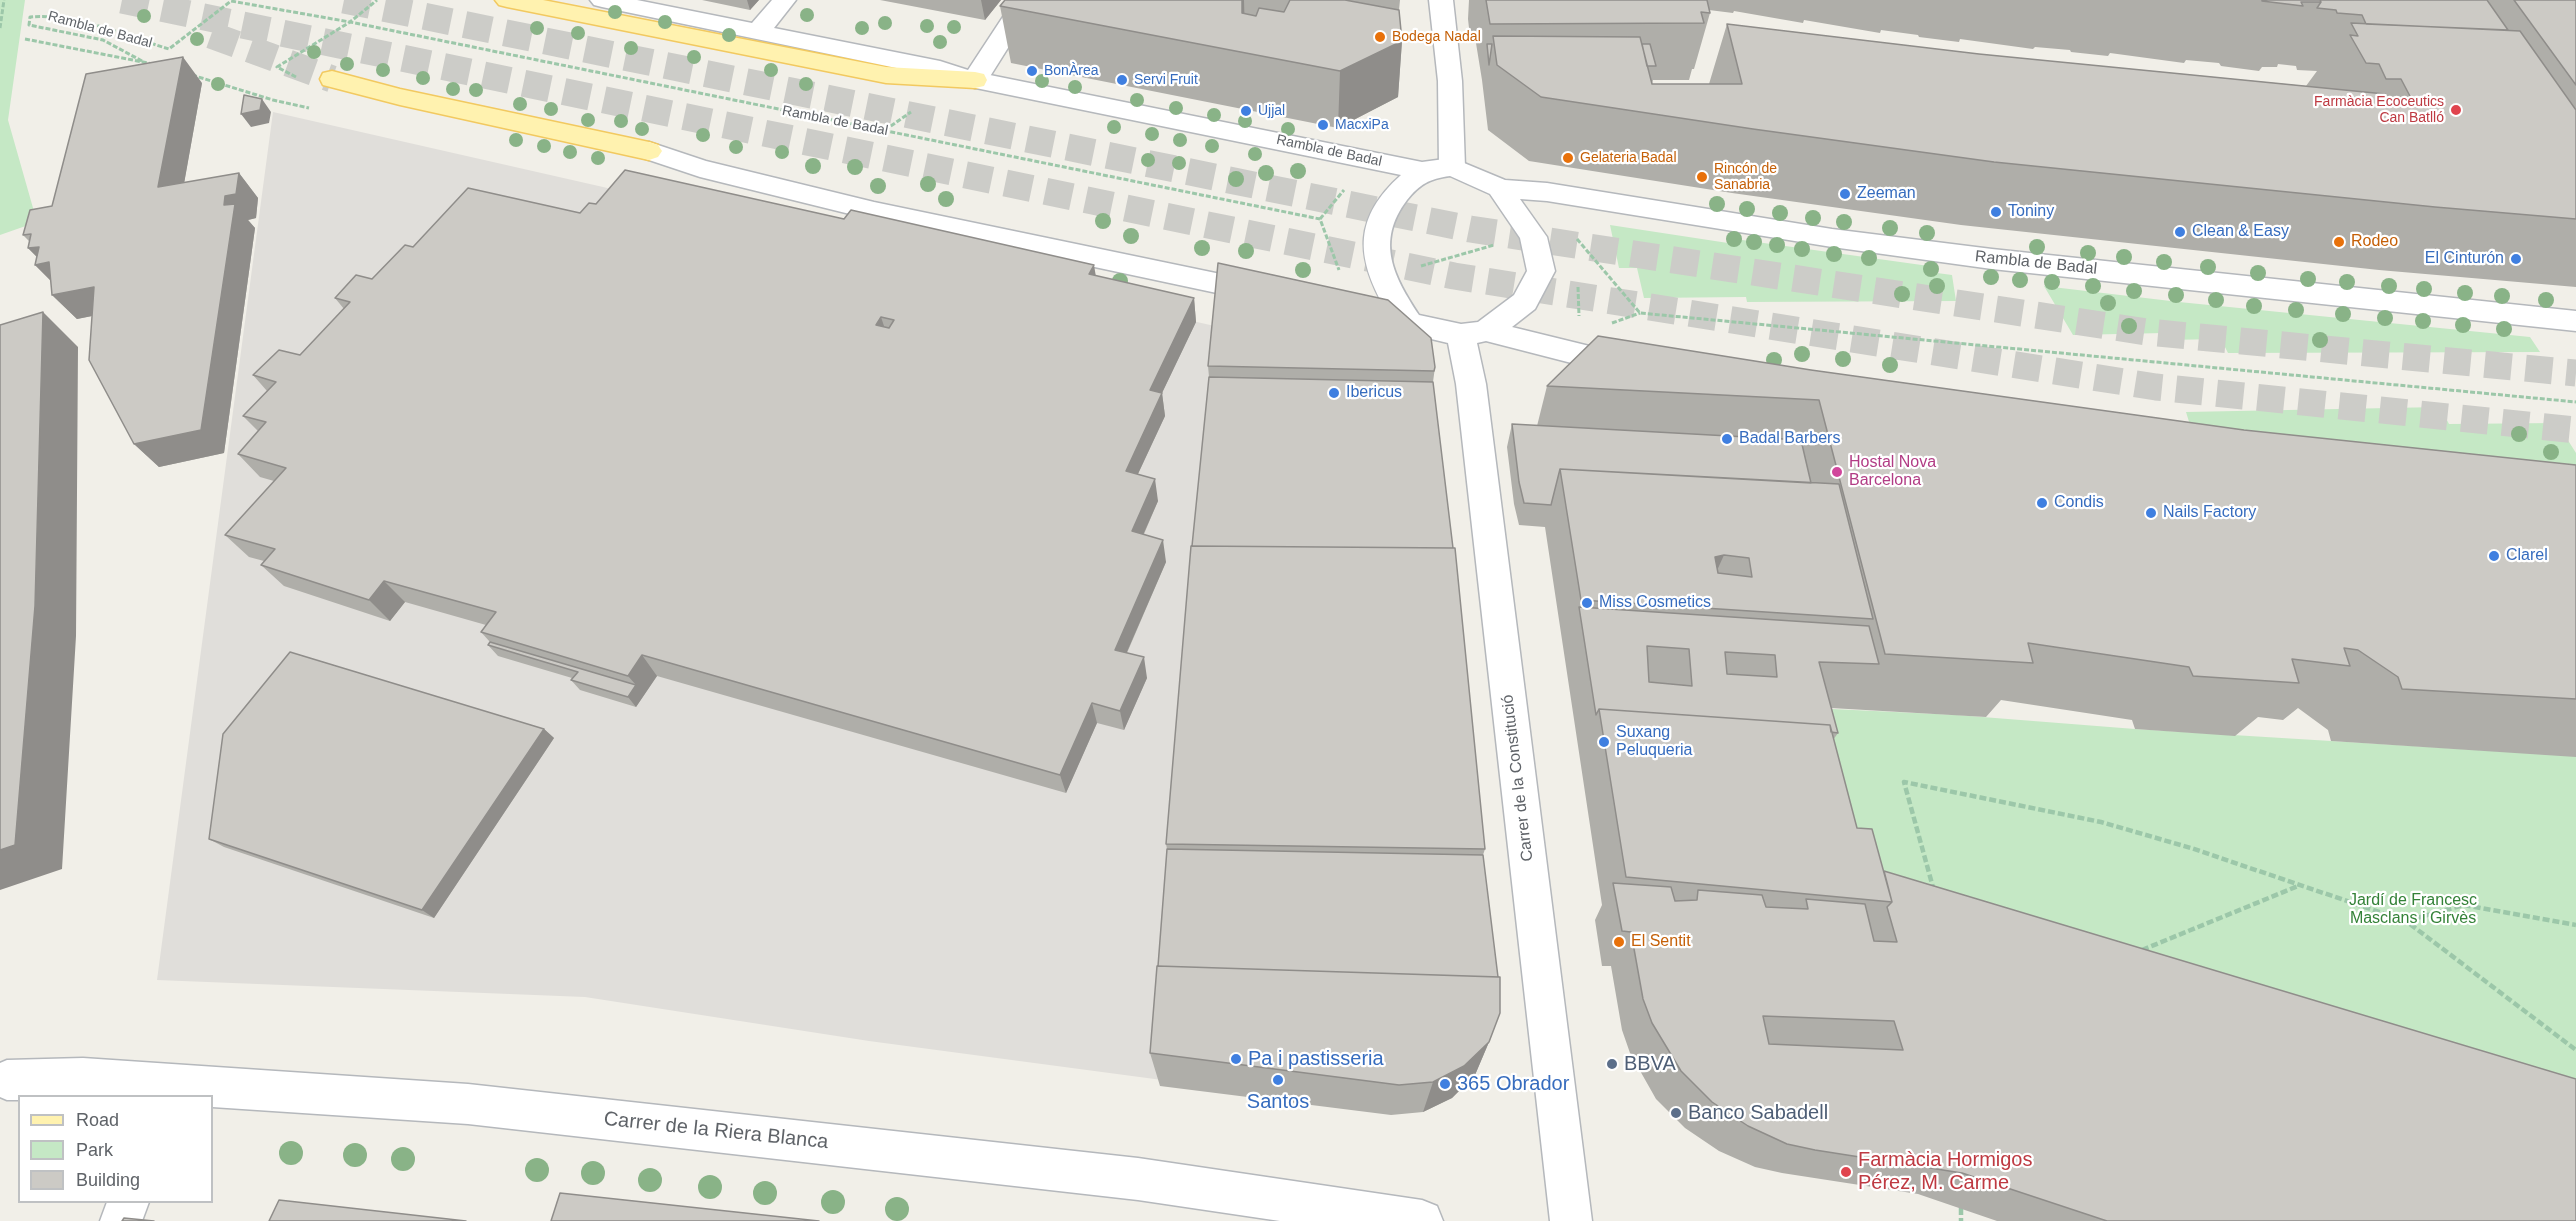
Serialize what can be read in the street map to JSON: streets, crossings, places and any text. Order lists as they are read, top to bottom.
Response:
{
  "streets": {
    "street": ["Rambla de Badal", "Carrer de la Constitució", "Carrer de la Riera Blanca"]
  },
  "crossings": [
    ["Rambla de Badal", "Carrer de la Constitució"]
  ],
  "parks": ["Jardí de Francesc Masclans i Girvès"],
  "places": [
    "Bodega Nadal",
    "BonÀrea",
    "Servi Fruit",
    "Farmàcia Ecoceutics Can Batlló",
    "Ujjal",
    "MacxiPa",
    "Gelateria Badal",
    "Rincón de Sanabria",
    "Zeeman",
    "Toniny",
    "Clean & Easy",
    "Rodeo",
    "El Cinturón",
    "Ibericus",
    "Badal Barbers",
    "Hostal Nova Barcelona",
    "Condis",
    "Nails Factory",
    "Clarel",
    "Miss Cosmetics",
    "Suxang Peluqueria",
    "El Sentit",
    "Pa i pastisseria",
    "BBVA",
    "Santos",
    "365 Obrador",
    "Banco Sabadell",
    "Farmàcia Hormigos Pérez, M. Carme"
  ],
  "legend": ["Road", "Park", "Building"]
}
